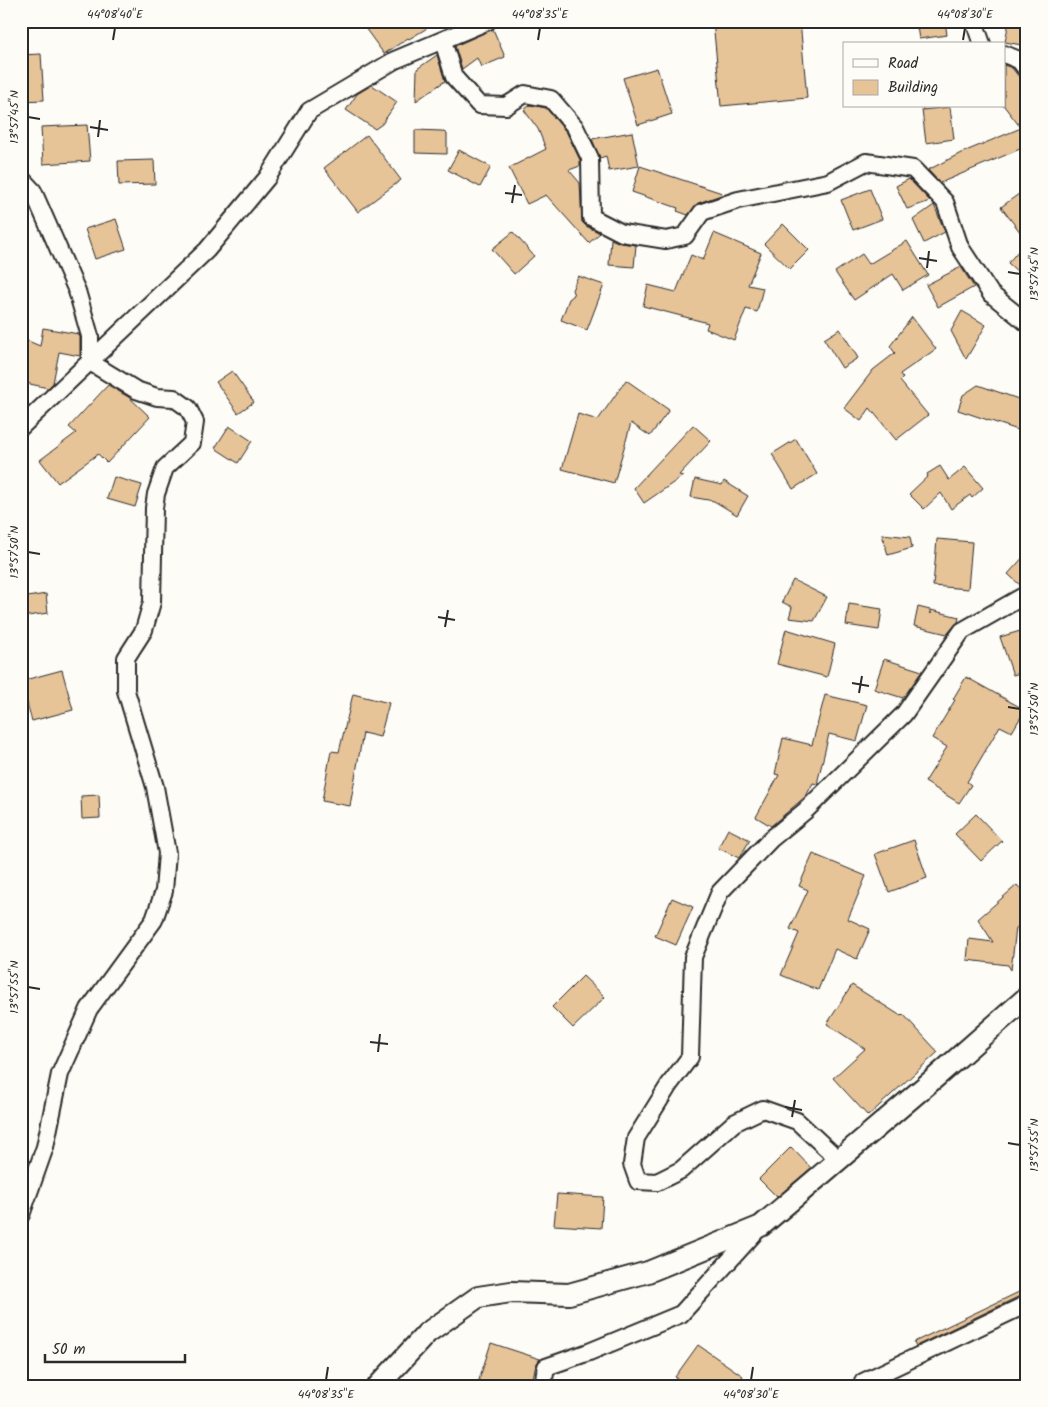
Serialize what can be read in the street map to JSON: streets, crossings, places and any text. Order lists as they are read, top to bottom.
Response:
{
  "legend": ["Road", "Building"],
  "scale_bar": "50 m",
  "coordinates": [
    "44°08'40\"E",
    "44°08'35\"E",
    "44°08'30\"E",
    "13°57'45\"N",
    "13°57'50\"N",
    "13°57'55\"N"
  ]
}
